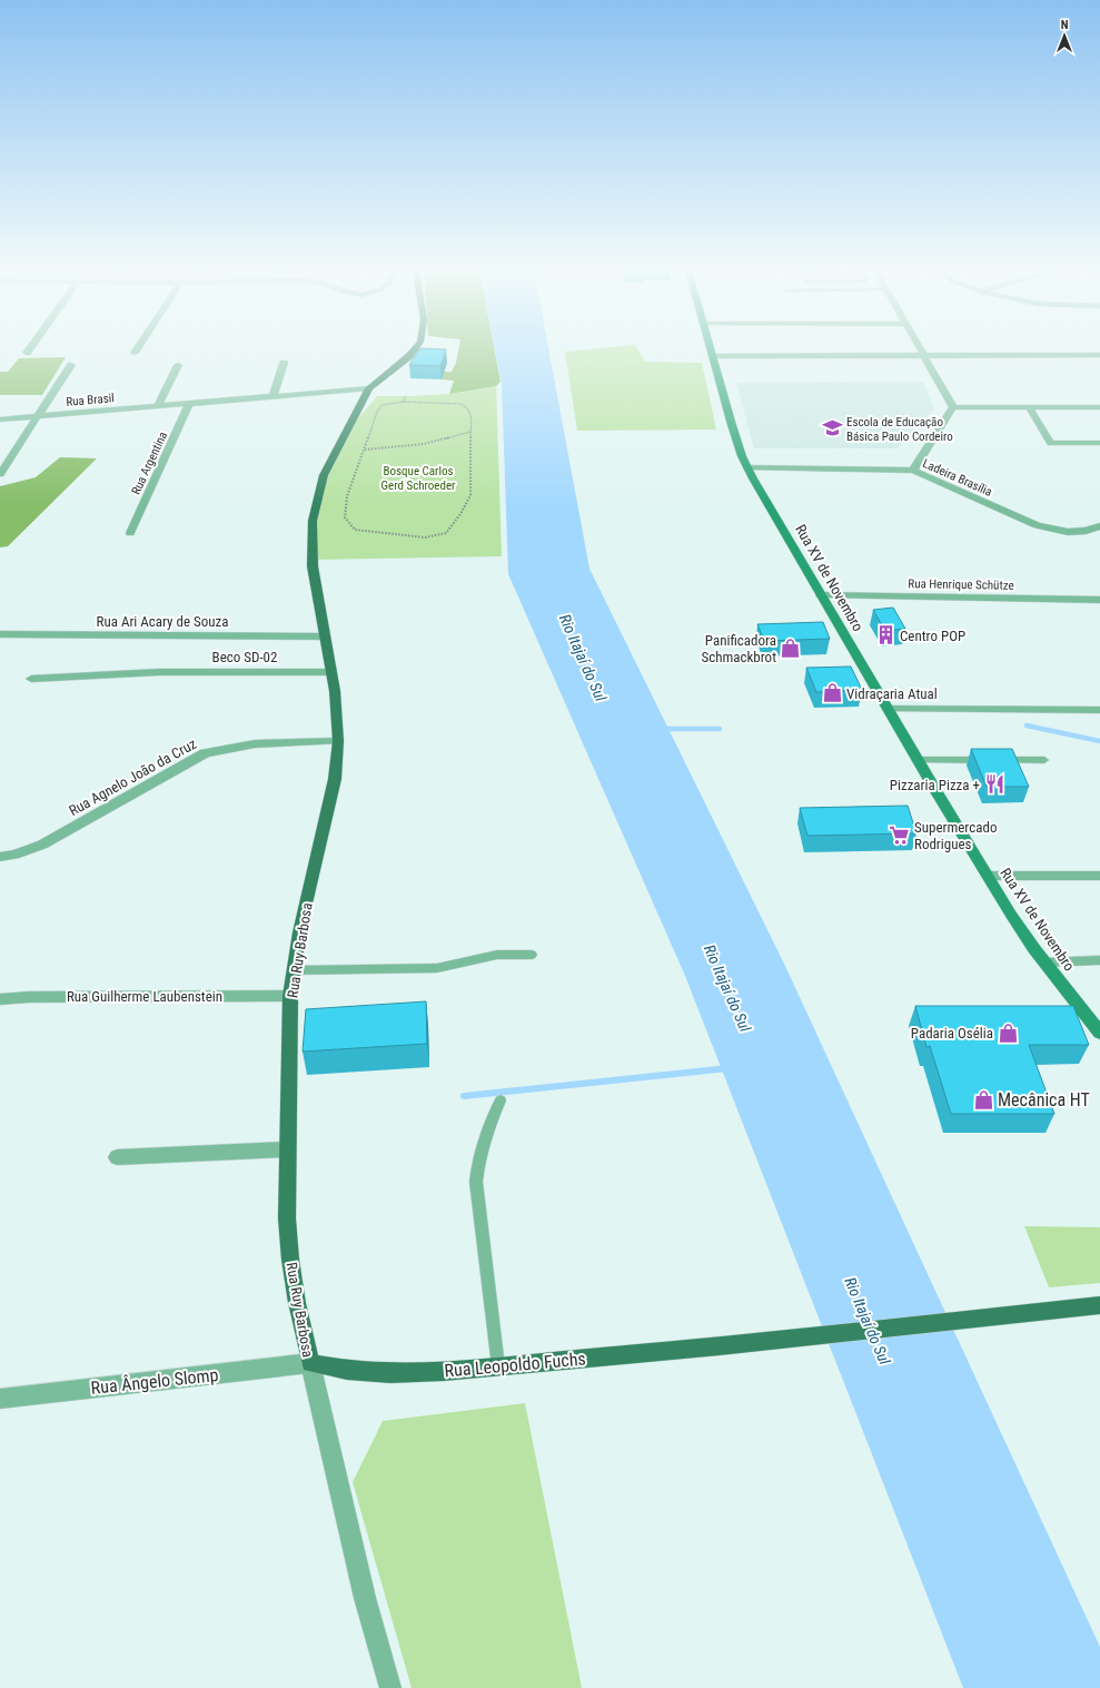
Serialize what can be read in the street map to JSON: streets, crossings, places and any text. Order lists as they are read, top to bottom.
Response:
{
  "streets": {
    "main road": ["Rua XV de Novembro", "Rua Ruy Barbosa", "Rua Leopoldo Fuchs"],
    "street": [
      "Rua Brasil",
      "Rua Argentina",
      "Ladeira Brasília",
      "Rua Henrique Schütze",
      "Rua Ari Acary de Souza",
      "Beco SD-02",
      "Rua Agnelo João da Cruz",
      "Rua Guilherme Laubenstein",
      "Rua Ângelo Slomp"
    ]
  },
  "crossings": [
    ["Rua Brasil", "Rua Argentina"],
    ["Rua Brasil", "Rua Ruy Barbosa"],
    ["Ladeira Brasília", "Rua XV de Novembro"],
    ["Rua XV de Novembro", "Rua Henrique Schütze"],
    ["Rua Ari Acary de Souza", "Rua Ruy Barbosa"],
    ["Beco SD-02", "Rua Ruy Barbosa"],
    ["Rua Agnelo João da Cruz", "Rua Ruy Barbosa"],
    ["Rua Ruy Barbosa", "Rua Guilherme Laubenstein"],
    ["Rua Ruy Barbosa", "Rua Leopoldo Fuchs"],
    ["Rua Ruy Barbosa", "Rua Ângelo Slomp"],
    ["Rua Leopoldo Fuchs", "Rua Ângelo Slomp"]
  ],
  "water": ["Rio Itajaí do Sul"],
  "parks": ["Bosque Carlos Gerd Schroeder"],
  "places": {
    "school or university": ["Escola de Educação Básica Paulo Cordeiro"],
    "building": ["Centro POP"],
    "shop": [
      "Panificadora Schmackbrot",
      "Vidraçaria Atual",
      "Padaria Osélia",
      "Mecânica HT"
    ],
    "restaurant": ["Pizzaria Pizza +"],
    "supermarket": ["Supermercado Rodrigues"]
  },
  "north": "top"
}
